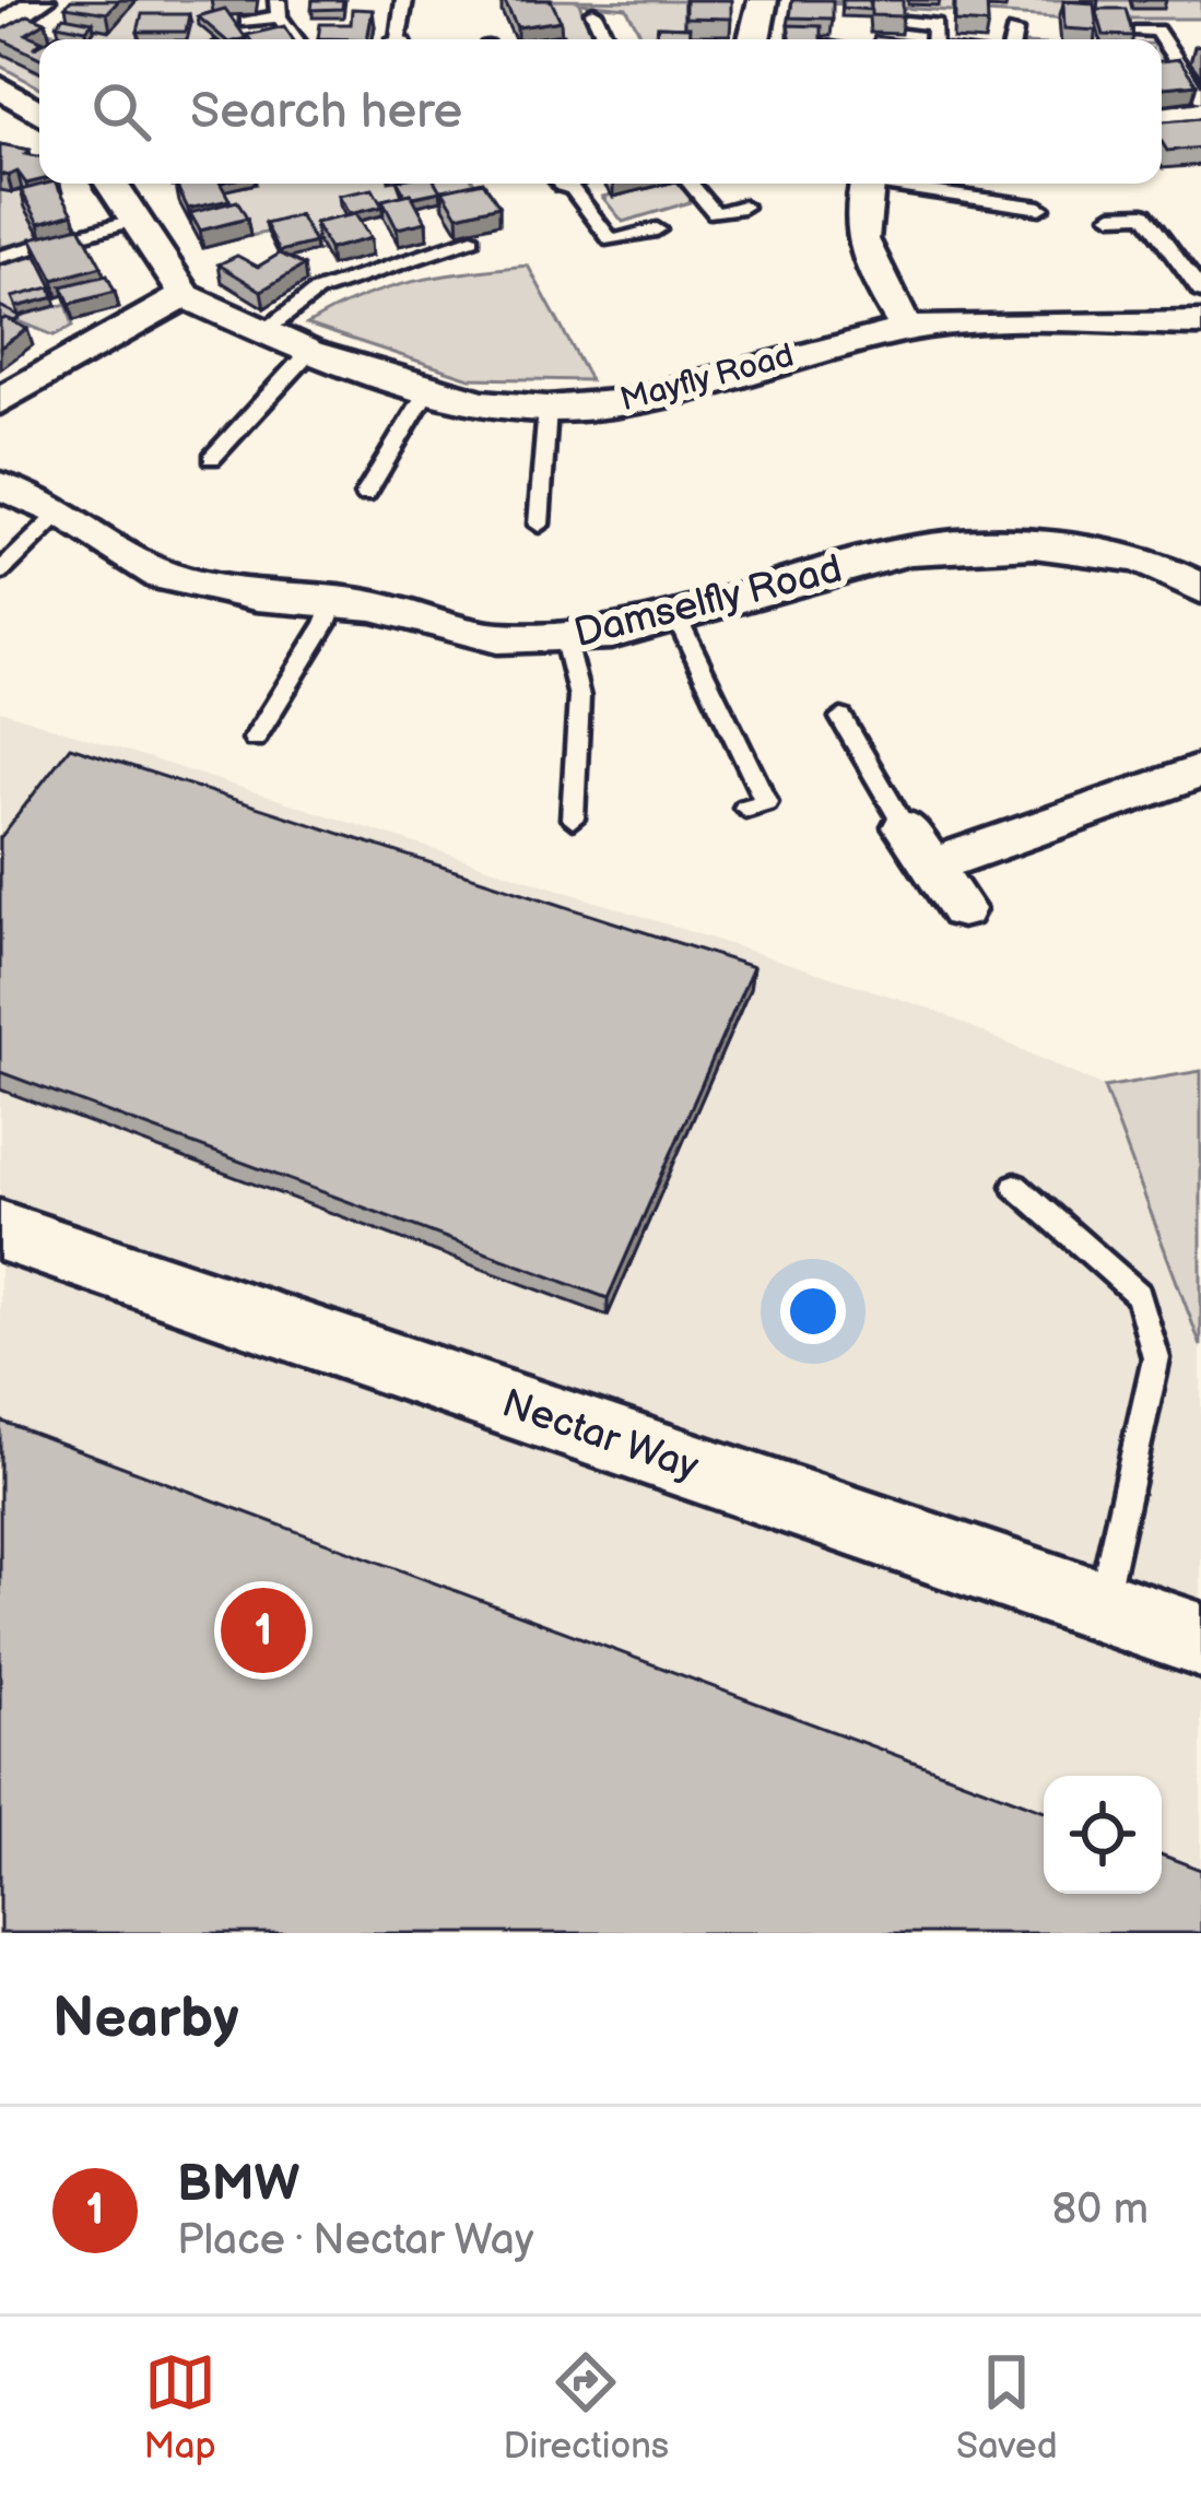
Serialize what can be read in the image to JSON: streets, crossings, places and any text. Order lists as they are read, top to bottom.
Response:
{
  "streets": {
    "street": ["Mayfly Road", "Damselfly Road", "Nectar Way"]
  },
  "page": {
    "search": "Search here",
    "pins": "1",
    "heading": "Nearby",
    "list": [
      {
        "mark": "1",
        "name": "BMW",
        "note": "Place · Nectar Way",
        "value": "80 m"
      }
    ],
    "nav": ["Map", "Directions", "Saved"]
  }
}
